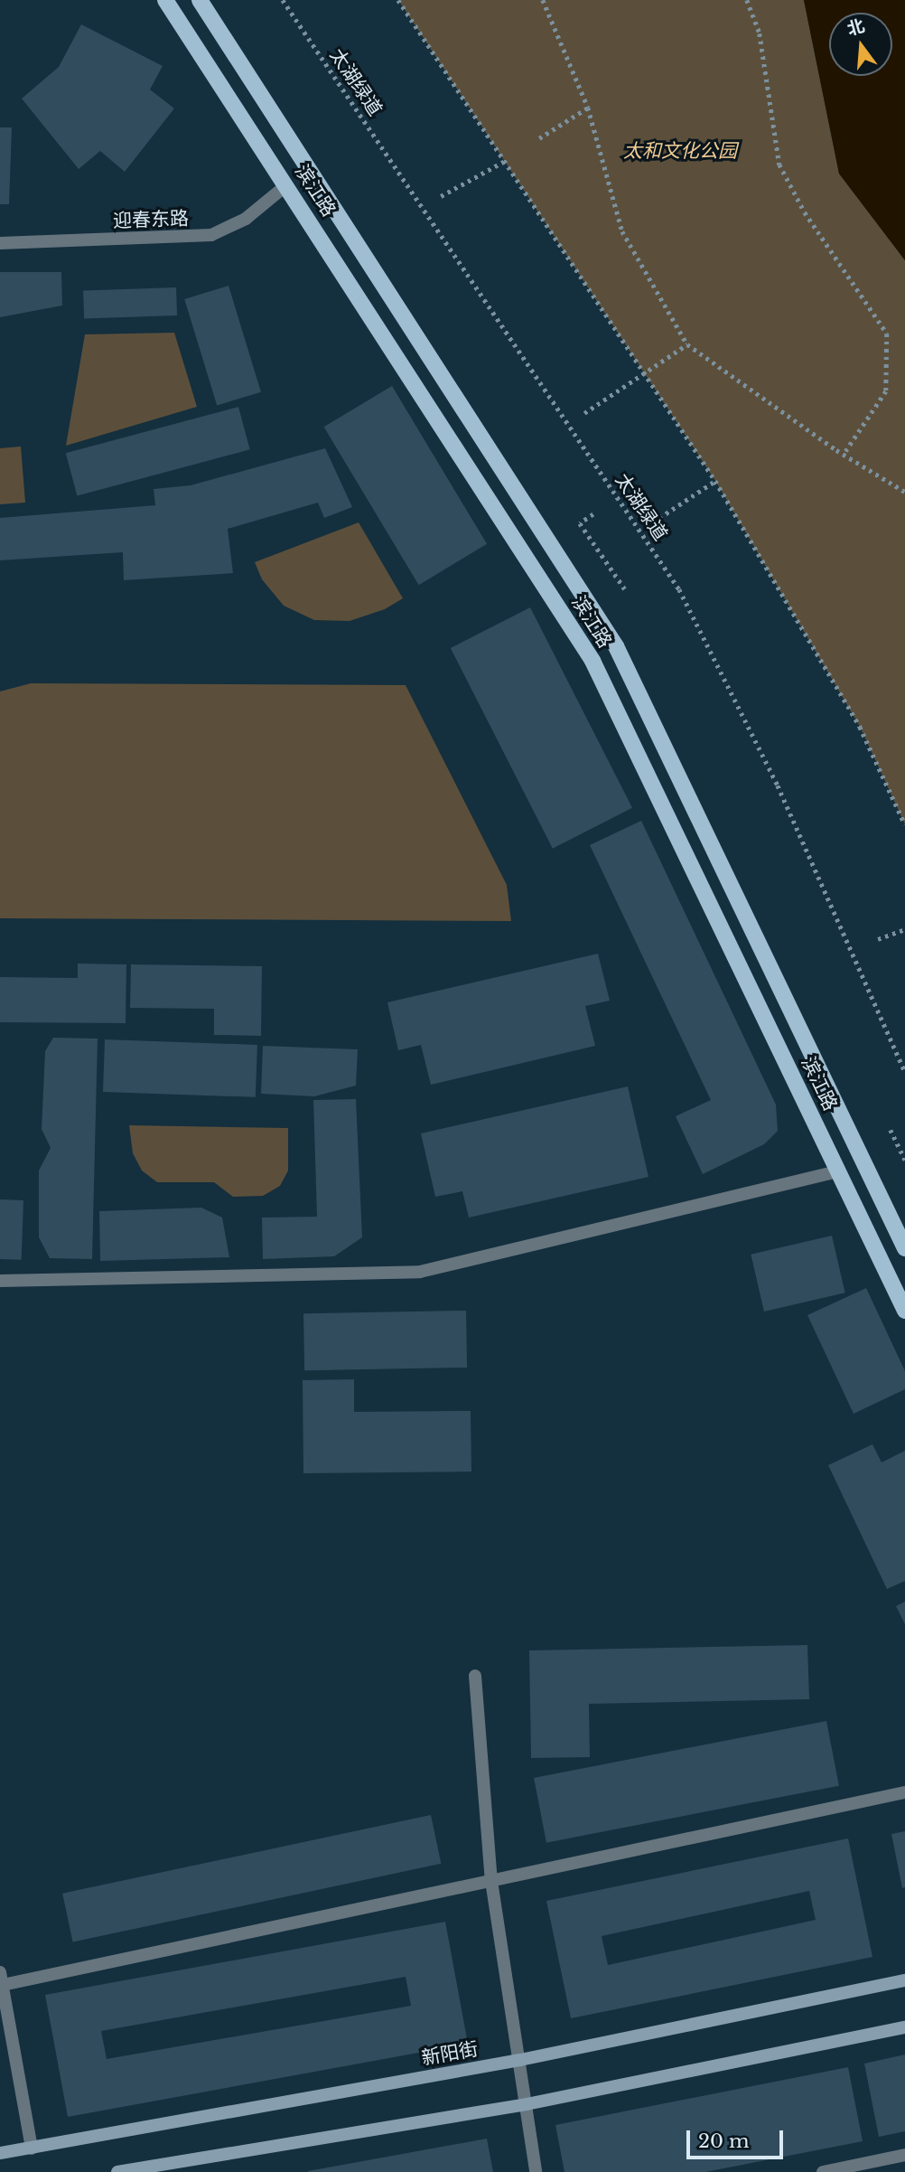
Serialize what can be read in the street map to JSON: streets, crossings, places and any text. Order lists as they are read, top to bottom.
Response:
{
  "streets": {
    "main road": ["滨江路", "新阳街"],
    "street": ["迎春东路"],
    "path": ["太湖绿道"]
  },
  "crossings": [
    ["滨江路", "迎春东路"]
  ],
  "parks": ["太和文化公园"],
  "scale_bar": "20 m",
  "north": "top"
}
